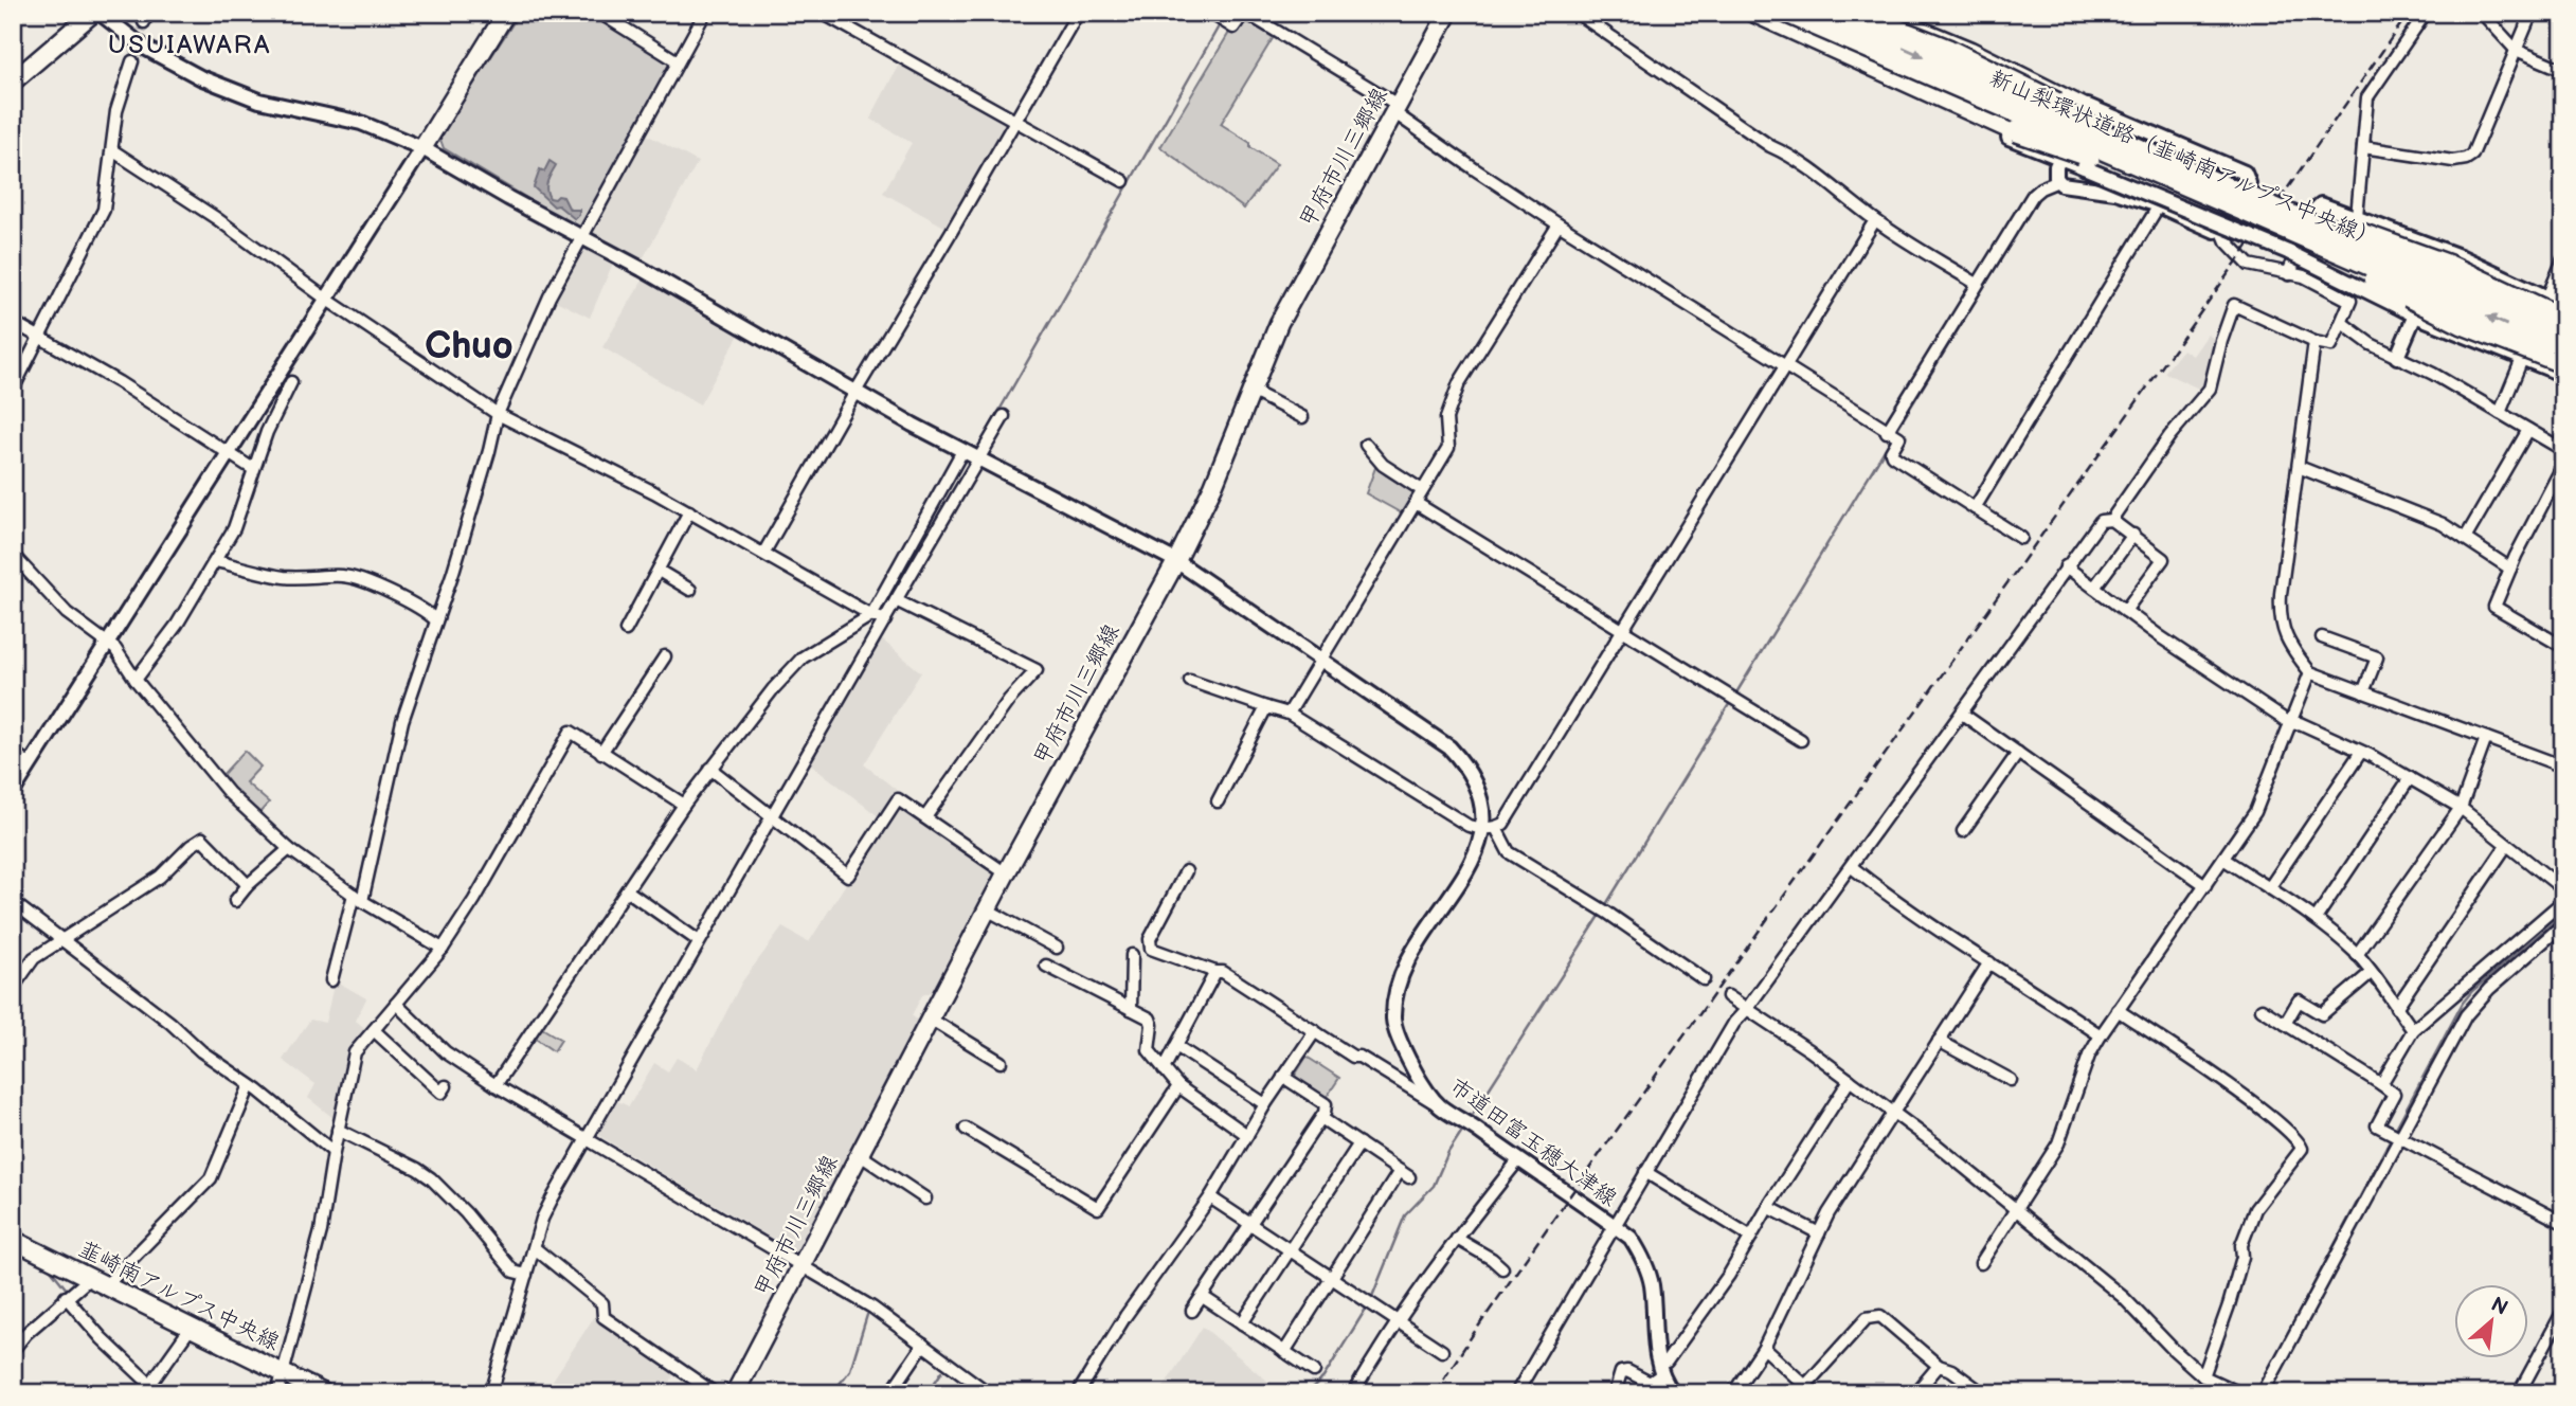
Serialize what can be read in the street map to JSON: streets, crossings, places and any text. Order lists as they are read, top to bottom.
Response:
{
  "streets": {
    "highway": ["新山梨環状道路（韮崎南アルプス中央線）"],
    "main road": ["甲府市川三郷線", "韮崎南アルプス中央線"],
    "street": ["市道田富玉穂大津線"]
  },
  "crossings": [
    ["甲府市川三郷線", "市道田富玉穂大津線"]
  ],
  "districts": ["USUIAWARA", "Chuo"],
  "north": "top right"
}
